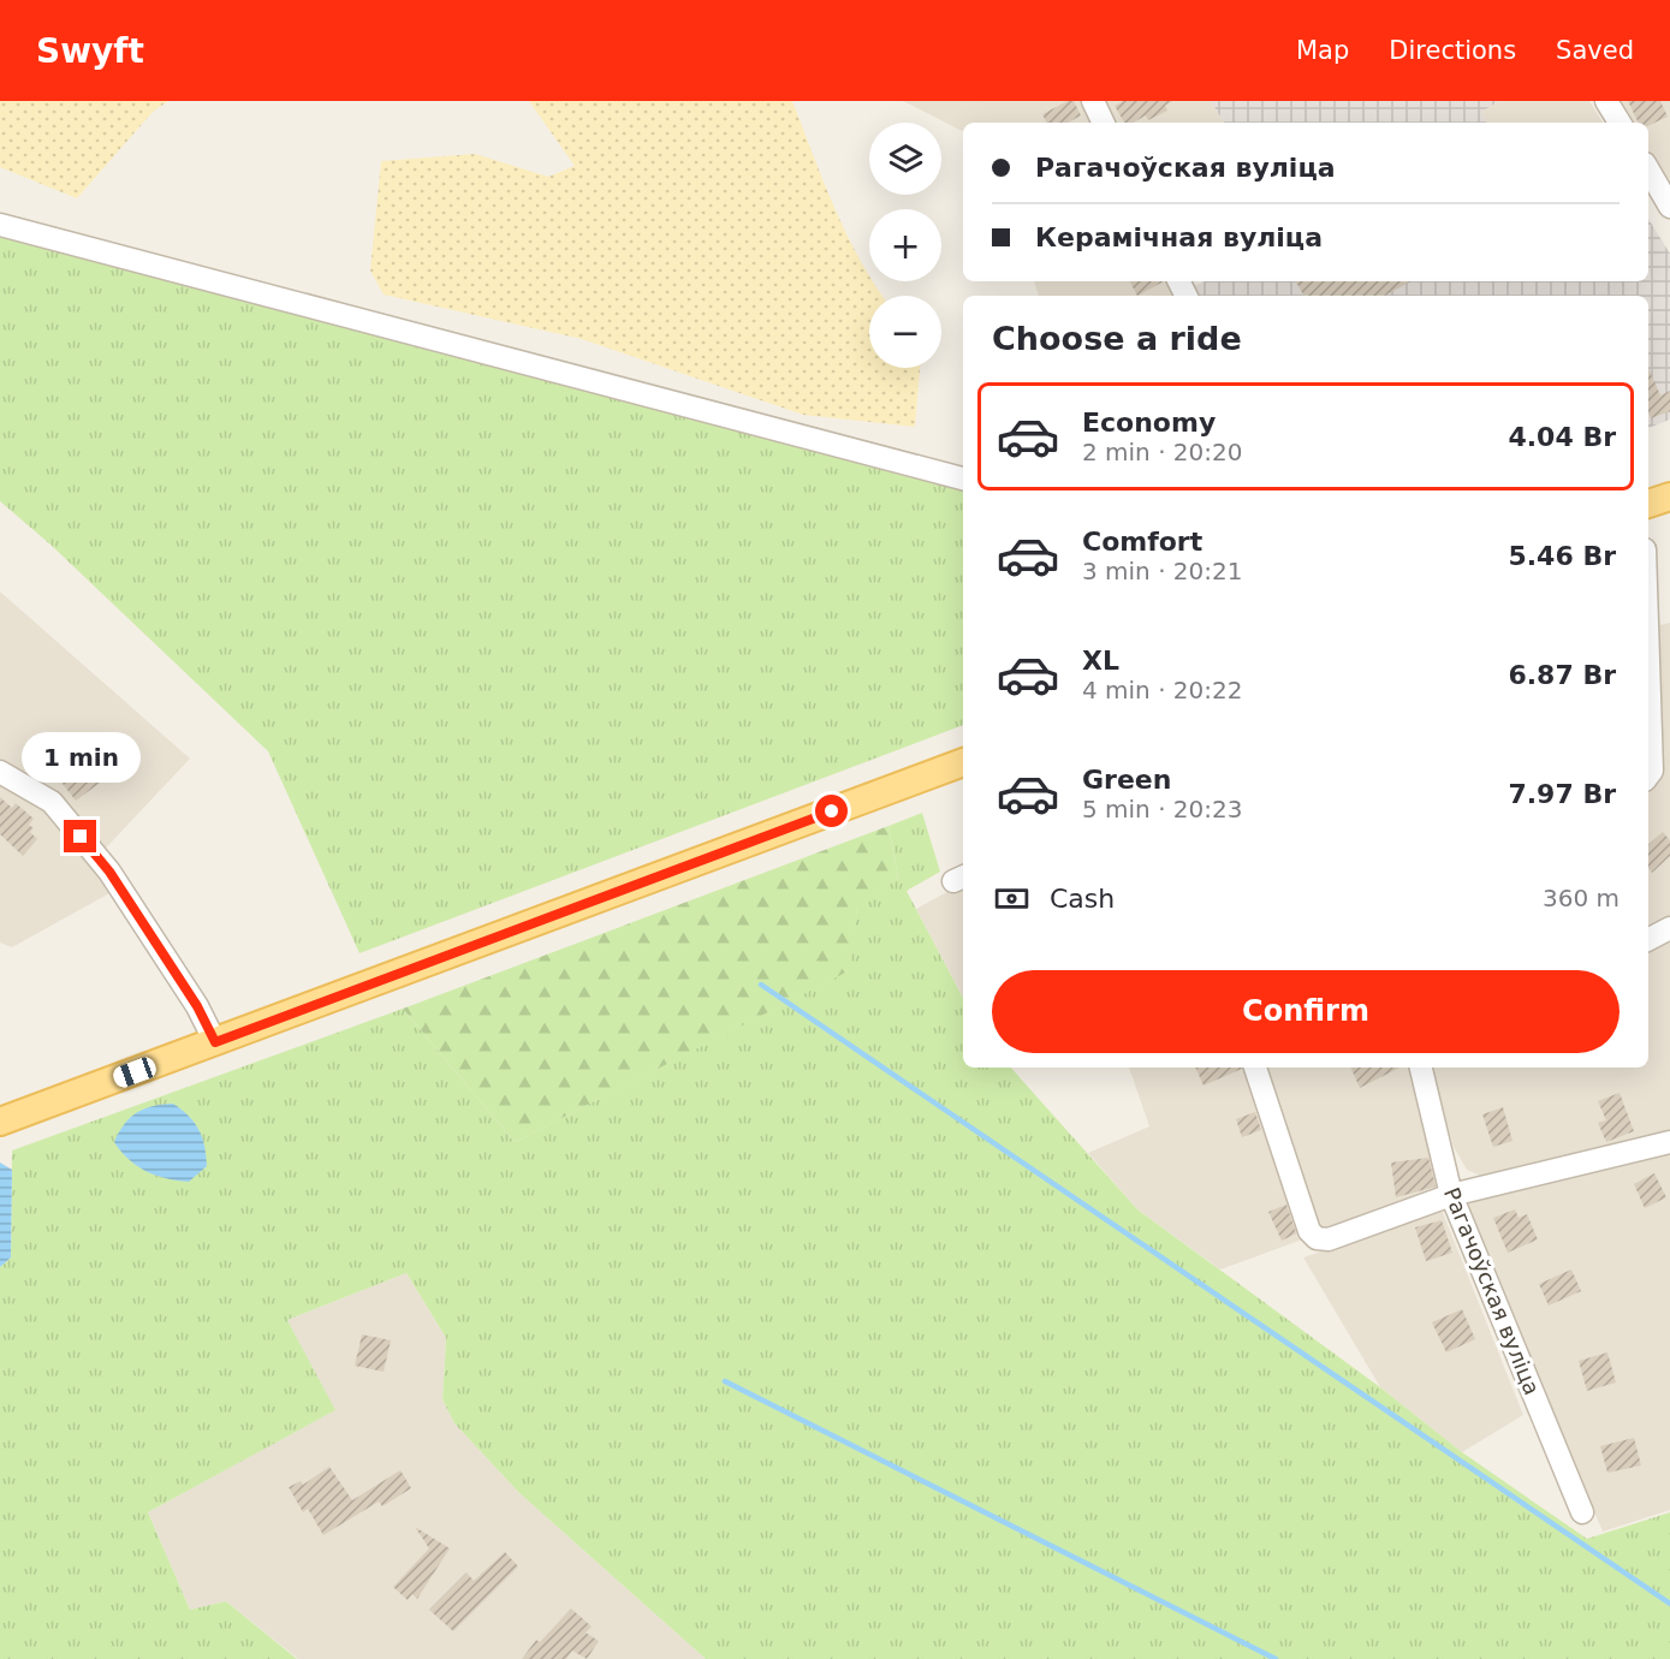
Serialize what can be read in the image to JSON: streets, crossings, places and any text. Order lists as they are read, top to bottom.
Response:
{
  "streets": {
    "street": ["Рагачоўская вуліца"]
  },
  "page": {
    "header": "Swyft",
    "nav": ["Map", "Directions", "Saved"],
    "map_buttons": ["+", "−"],
    "banner": ["Рагачоўская вуліца", "Керамічная вуліца"],
    "heading": "Choose a ride",
    "list": [
      {
        "name": "Economy",
        "note": "2 min · 20:20",
        "value": "4.04 Br"
      },
      {
        "name": "Comfort",
        "note": "3 min · 20:21",
        "value": "5.46 Br"
      },
      {
        "name": "XL",
        "note": "4 min · 20:22",
        "value": "6.87 Br"
      },
      {
        "name": "Green",
        "note": "5 min · 20:23",
        "value": "7.97 Br"
      }
    ],
    "bubble": "1 min",
    "pay": ["Cash", "360 m"],
    "buttons": "Confirm"
  }
}
